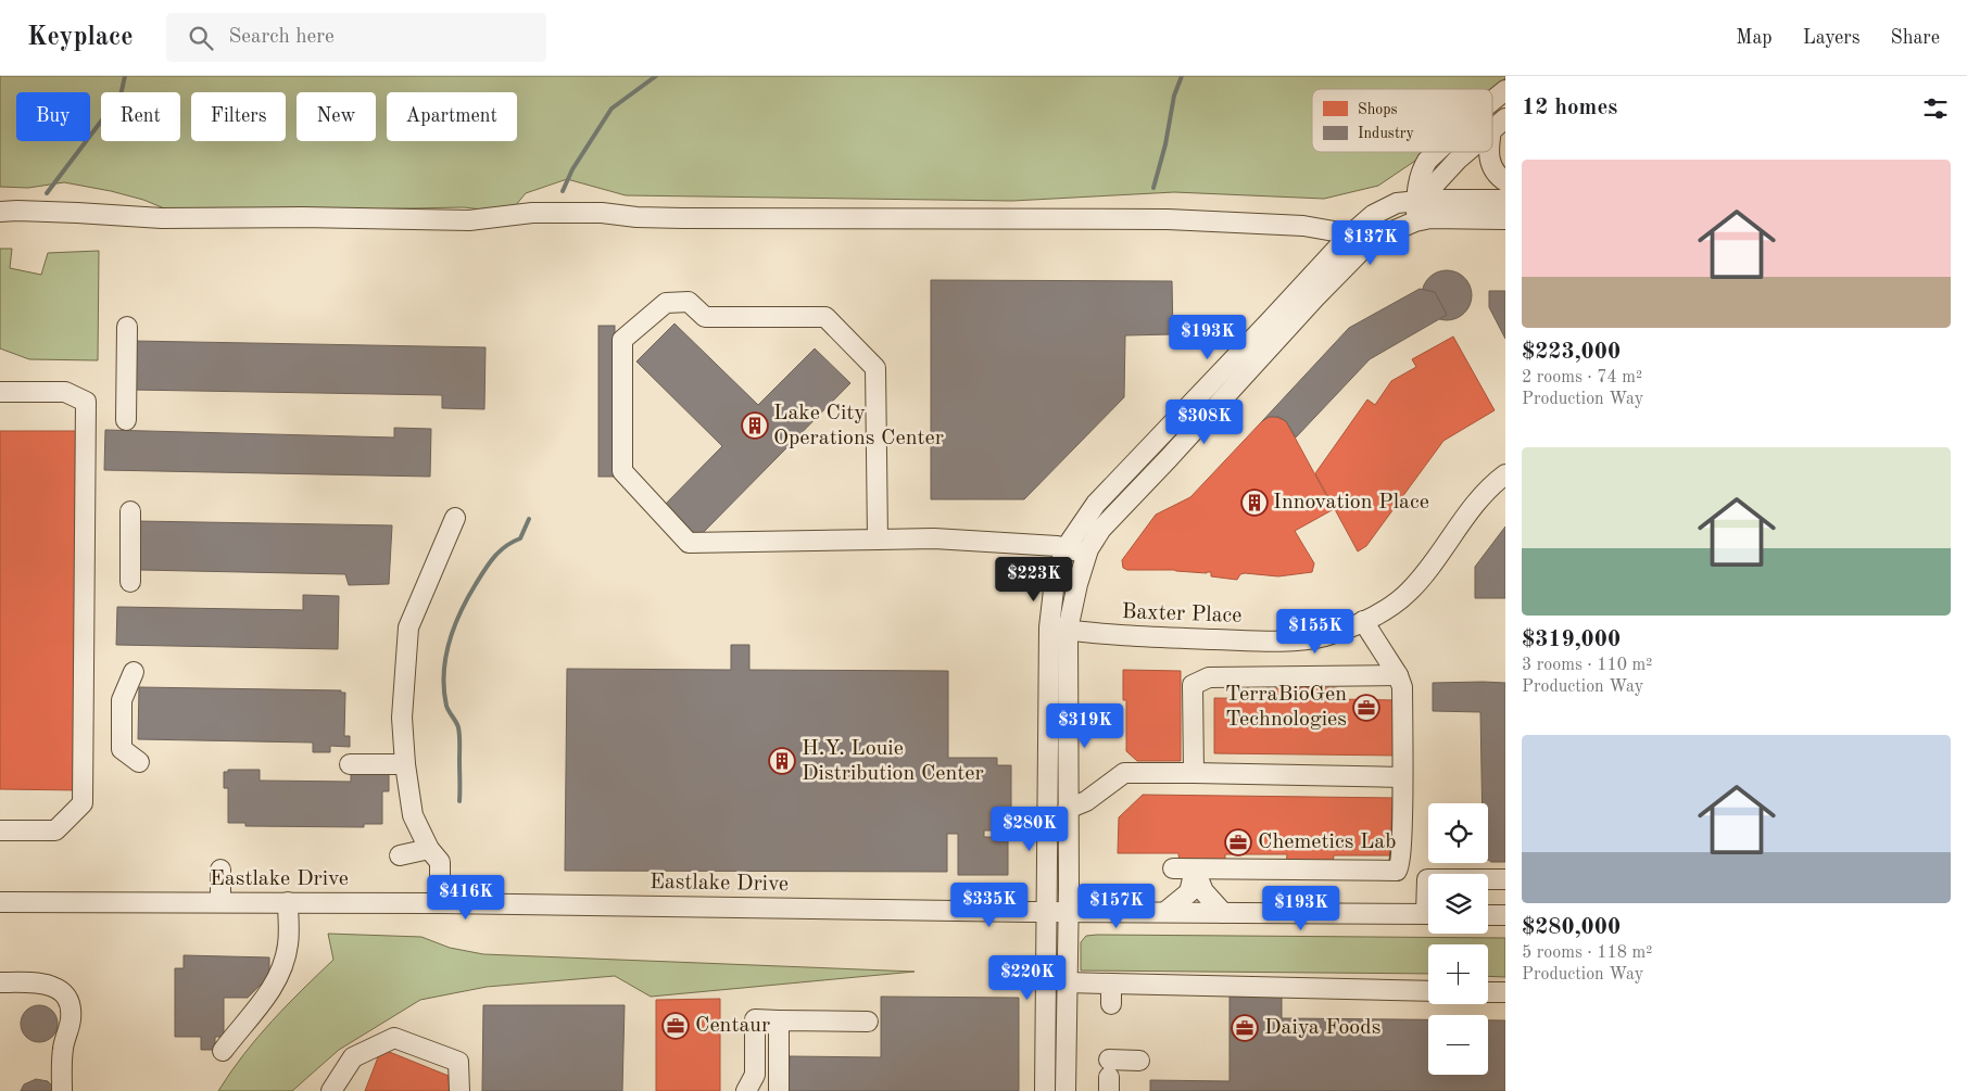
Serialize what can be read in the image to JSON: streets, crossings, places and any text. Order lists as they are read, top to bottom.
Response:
{
  "streets": {
    "street": ["Baxter Place", "Eastlake Drive"]
  },
  "places": {
    "building": ["Lake City Operations Center", "Innovation Place", "H.Y. Louie Distribution Center"],
    "office": [
      "TerraBioGen Technologies",
      "Chemetics Lab",
      "Centaur",
      "Daiya Foods"
    ]
  },
  "legend": ["Shops", "Industry"],
  "page": {
    "header": "Keyplace",
    "search": "Search here",
    "nav": ["Map", "Layers", "Share"],
    "heading": "12 homes",
    "chip": [
      "Buy",
      "Rent",
      "Filters",
      "New",
      "Apartment"
    ],
    "list": [
      {
        "name": "$223,000",
        "note": "2 rooms · 74 m² · Production Way"
      },
      {
        "name": "$319,000",
        "note": "3 rooms · 110 m² · Production Way"
      },
      {
        "name": "$280,000",
        "note": "5 rooms · 118 m² · Production Way"
      }
    ],
    "price": [
      "$137K",
      "$193K",
      "$308K",
      "$223K",
      "$155K",
      "$319K",
      "$280K",
      "$416K",
      "$335K",
      "$157K",
      "$193K",
      "$220K"
    ],
    "map_buttons": ["+", "−"]
  }
}
